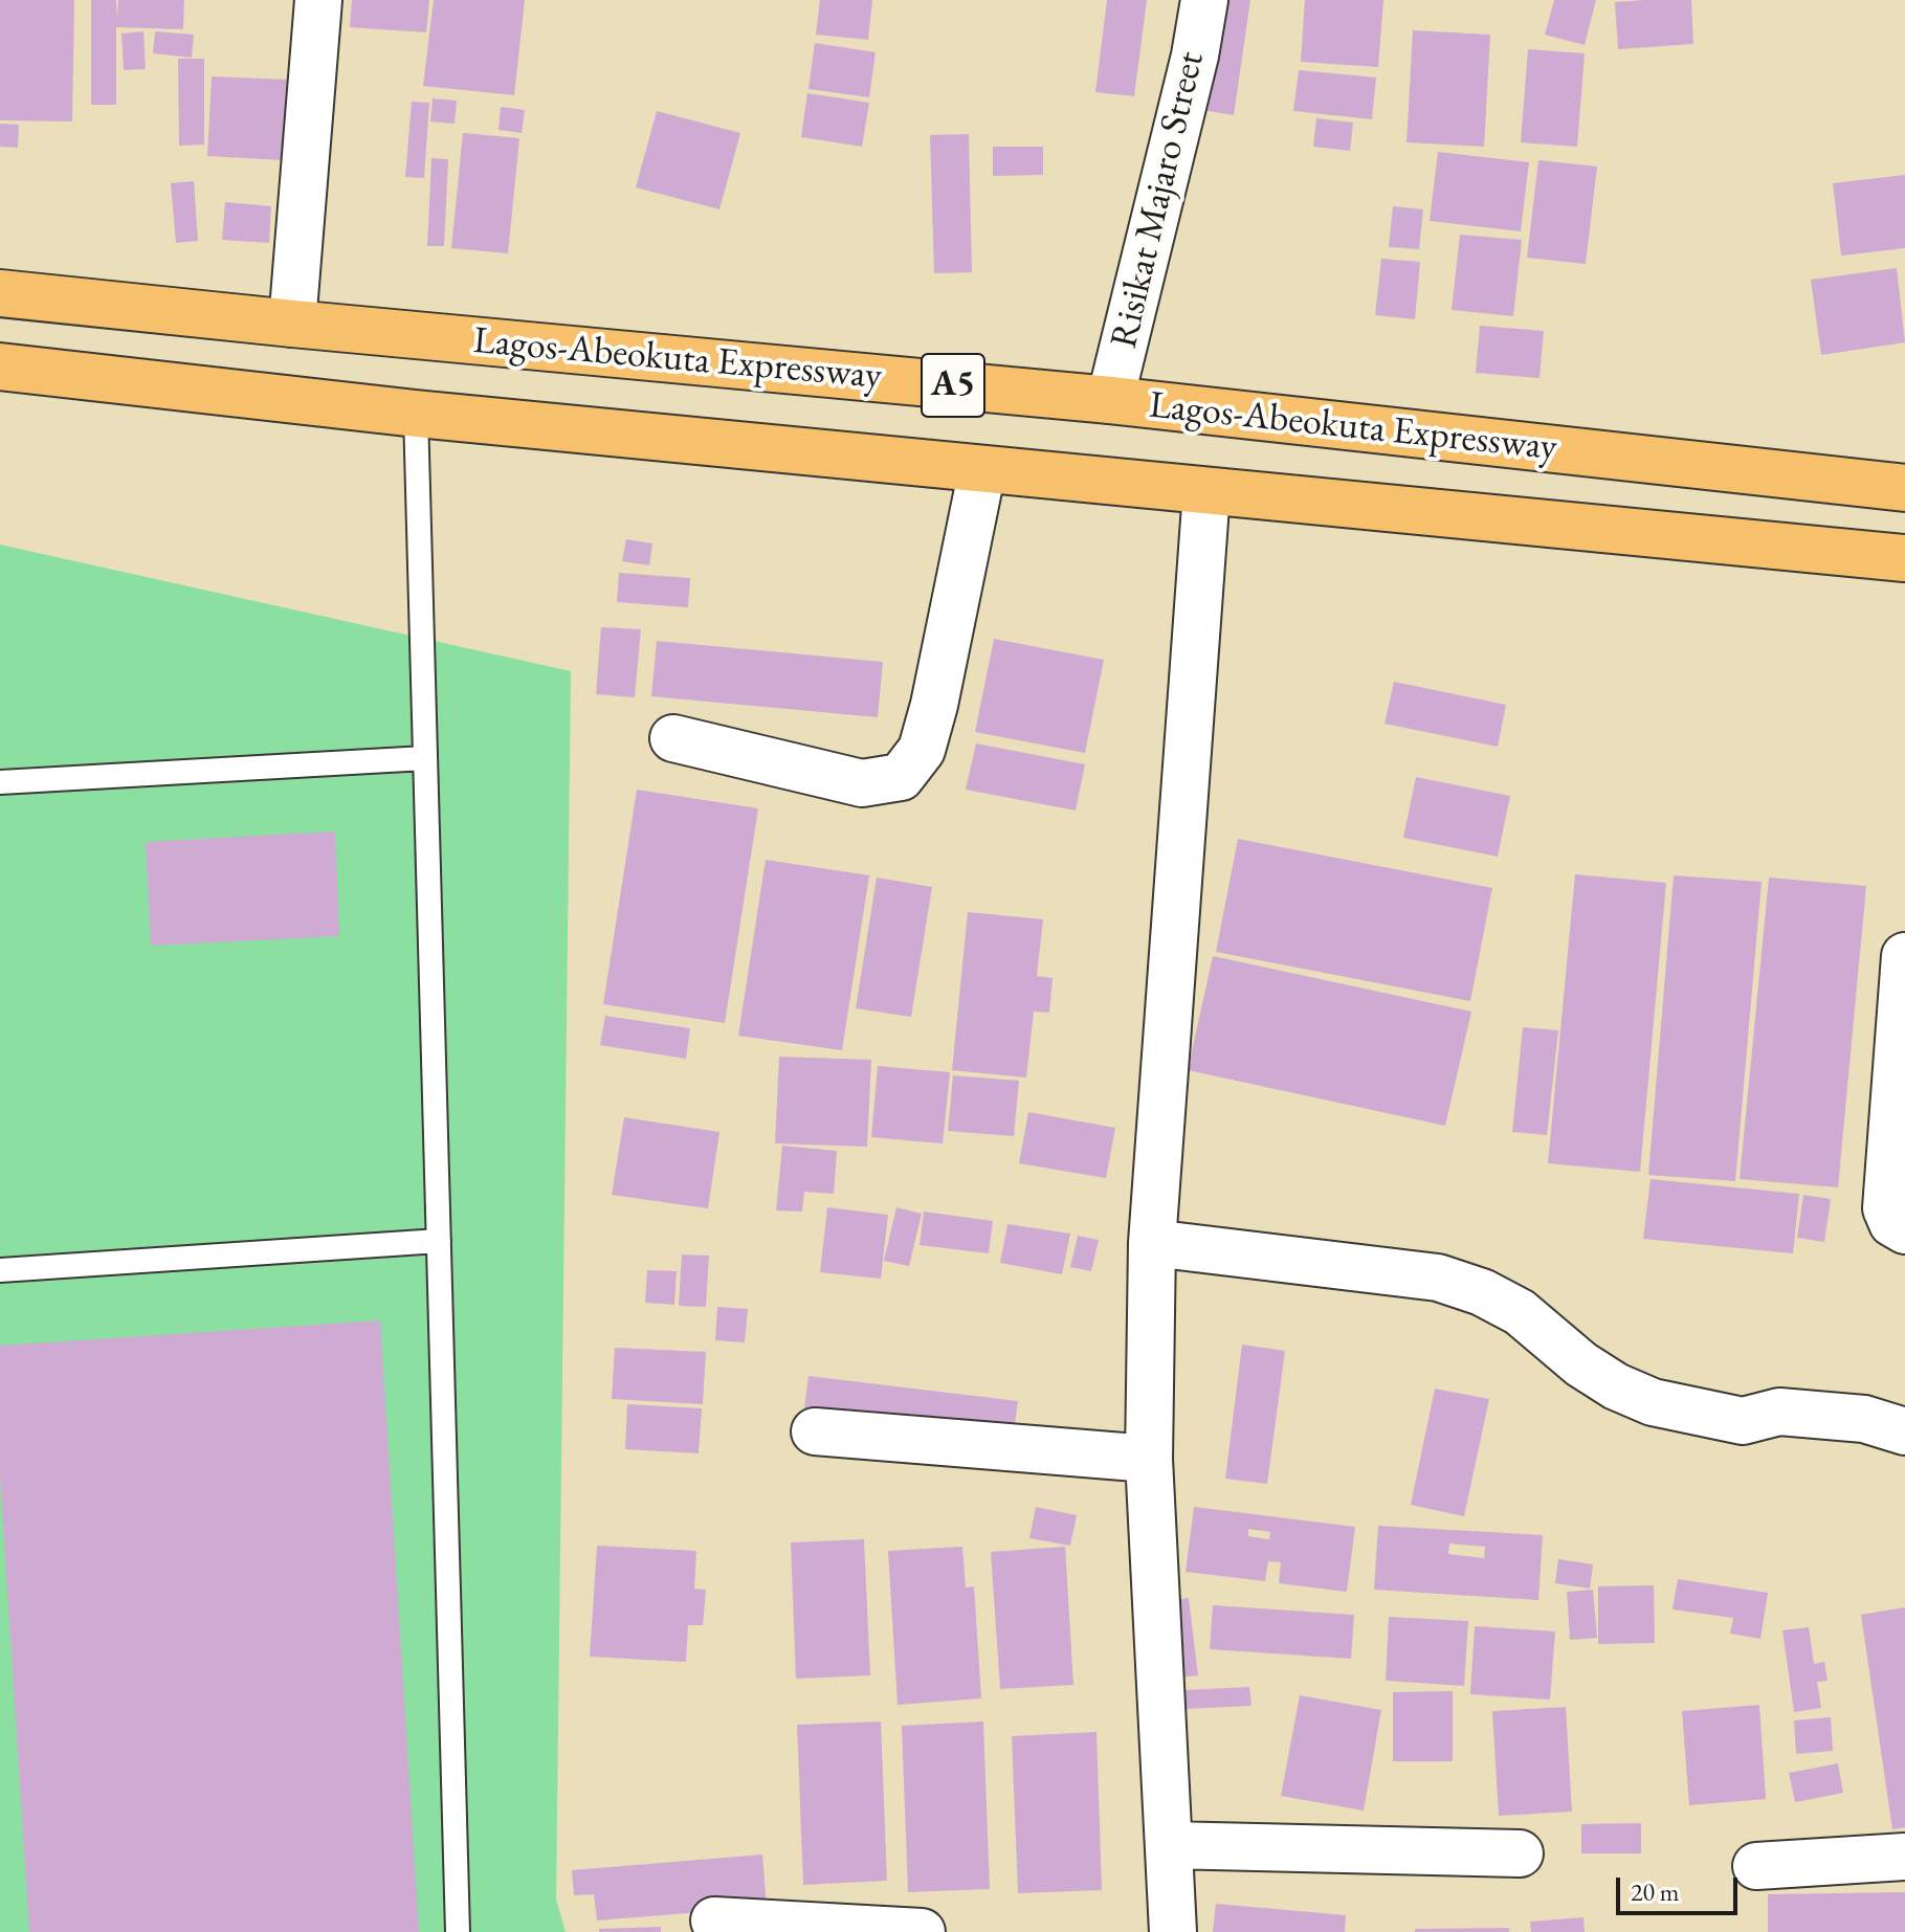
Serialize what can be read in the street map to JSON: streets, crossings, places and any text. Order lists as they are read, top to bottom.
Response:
{
  "streets": {
    "highway": ["Lagos-Abeokuta Expressway", "A5"],
    "street": ["Risikat Majaro Street"]
  },
  "crossings": [
    ["Risikat Majaro Street", "Lagos-Abeokuta Expressway"]
  ],
  "scale_bar": "20 m"
}
